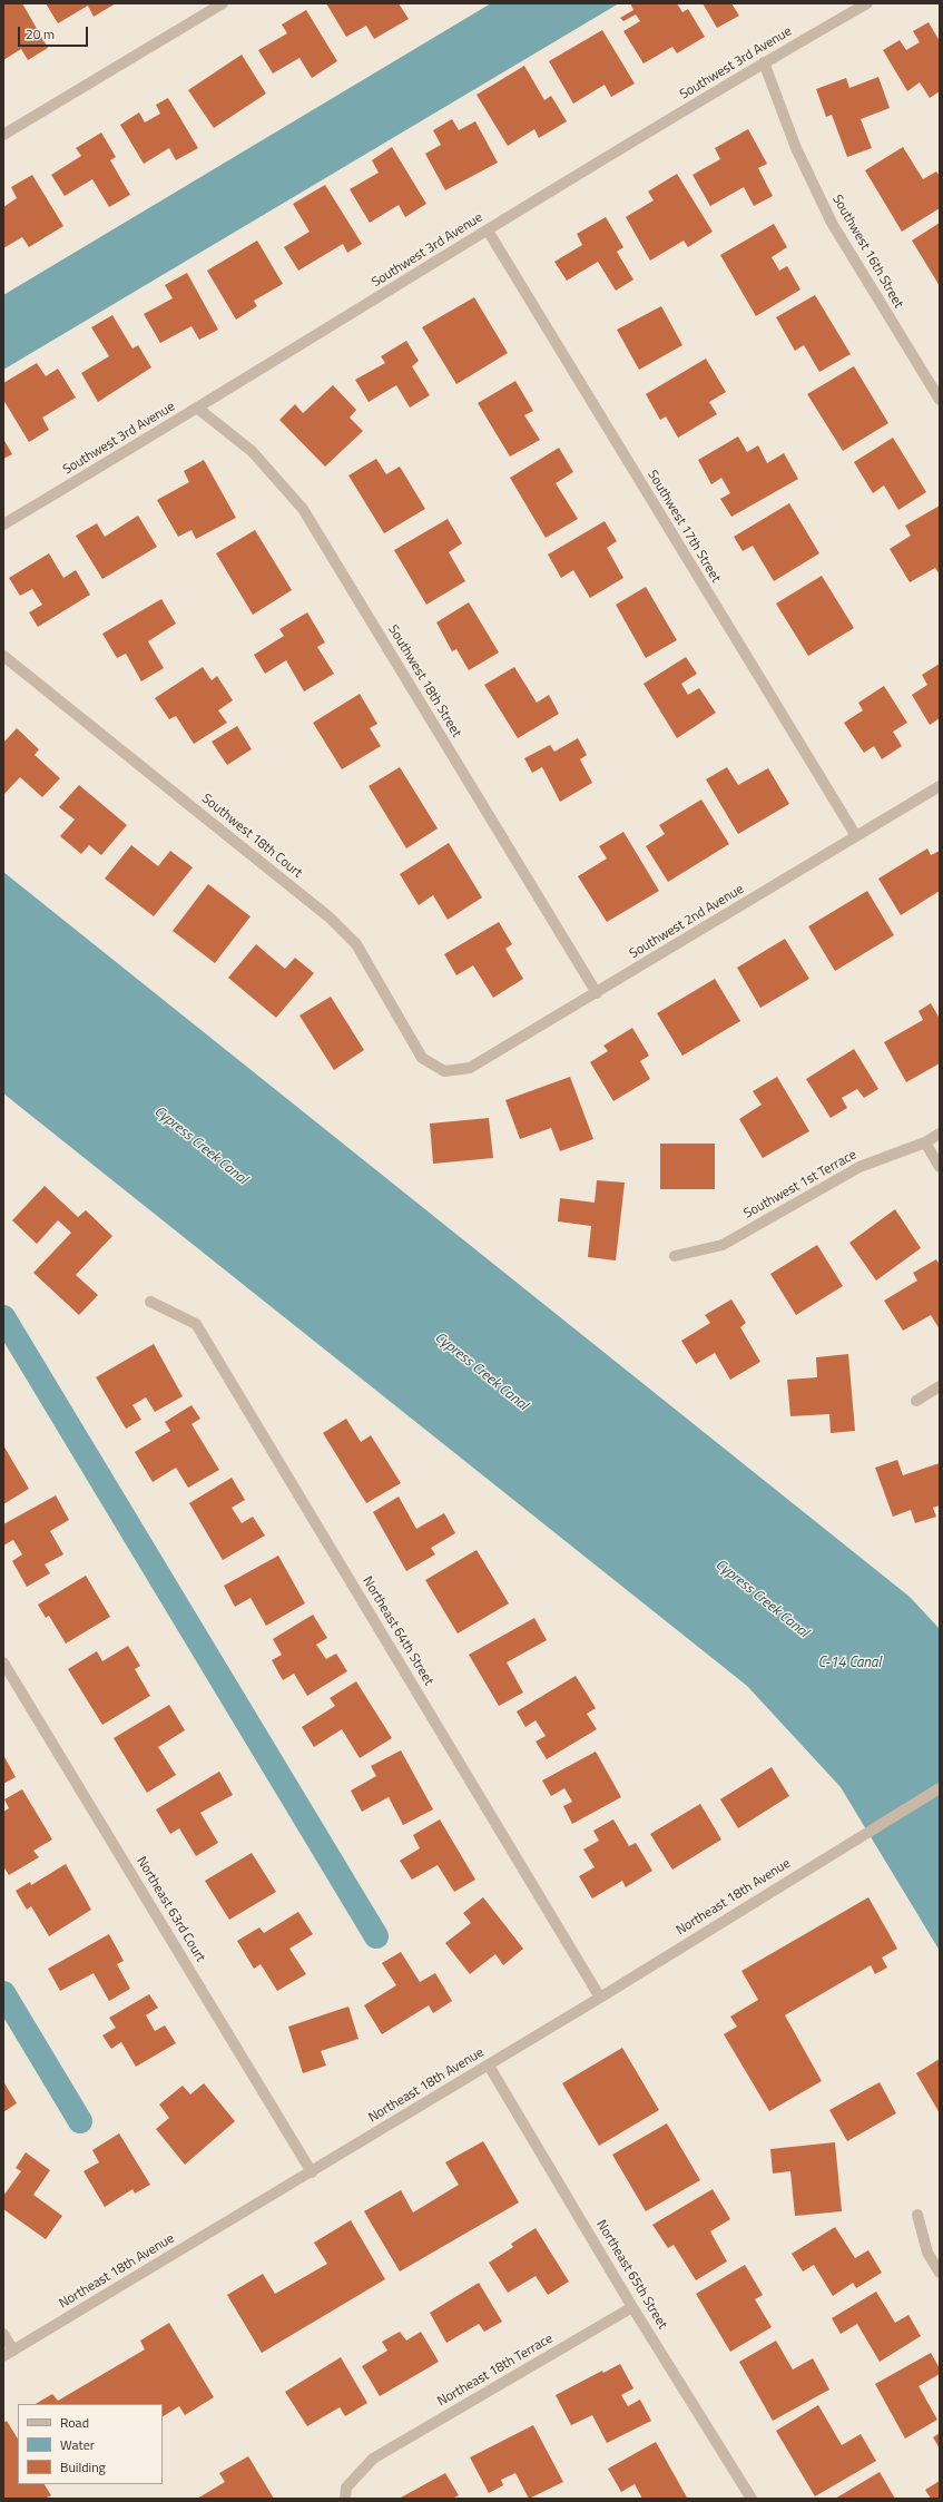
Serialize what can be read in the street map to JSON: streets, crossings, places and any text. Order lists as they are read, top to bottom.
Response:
{
  "streets": {
    "street": [
      "Southwest 3rd Avenue",
      "Southwest 16th Street",
      "Southwest 17th Street",
      "Southwest 18th Street",
      "Southwest 18th Court",
      "Southwest 2nd Avenue",
      "Southwest 1st Terrace",
      "Northeast 64th Street",
      "Northeast 18th Avenue",
      "Northeast 63rd Court",
      "Northeast 65th Street",
      "Northeast 18th Terrace"
    ]
  },
  "crossings": [
    ["Southwest 3rd Avenue", "Southwest 16th Street"],
    ["Southwest 3rd Avenue", "Southwest 17th Street"],
    ["Southwest 3rd Avenue", "Southwest 18th Street"],
    ["Southwest 17th Street", "Southwest 2nd Avenue"],
    ["Southwest 18th Street", "Southwest 2nd Avenue"],
    ["Southwest 18th Court", "Southwest 2nd Avenue"],
    ["Northeast 64th Street", "Northeast 18th Avenue"],
    ["Northeast 18th Avenue", "Northeast 63rd Court"],
    ["Northeast 18th Avenue", "Northeast 65th Street"],
    ["Northeast 65th Street", "Northeast 18th Terrace"]
  ],
  "water": ["Cypress Creek Canal", "C-14 Canal"],
  "legend": ["Road", "Water", "Building"],
  "scale_bar": "20 m"
}
